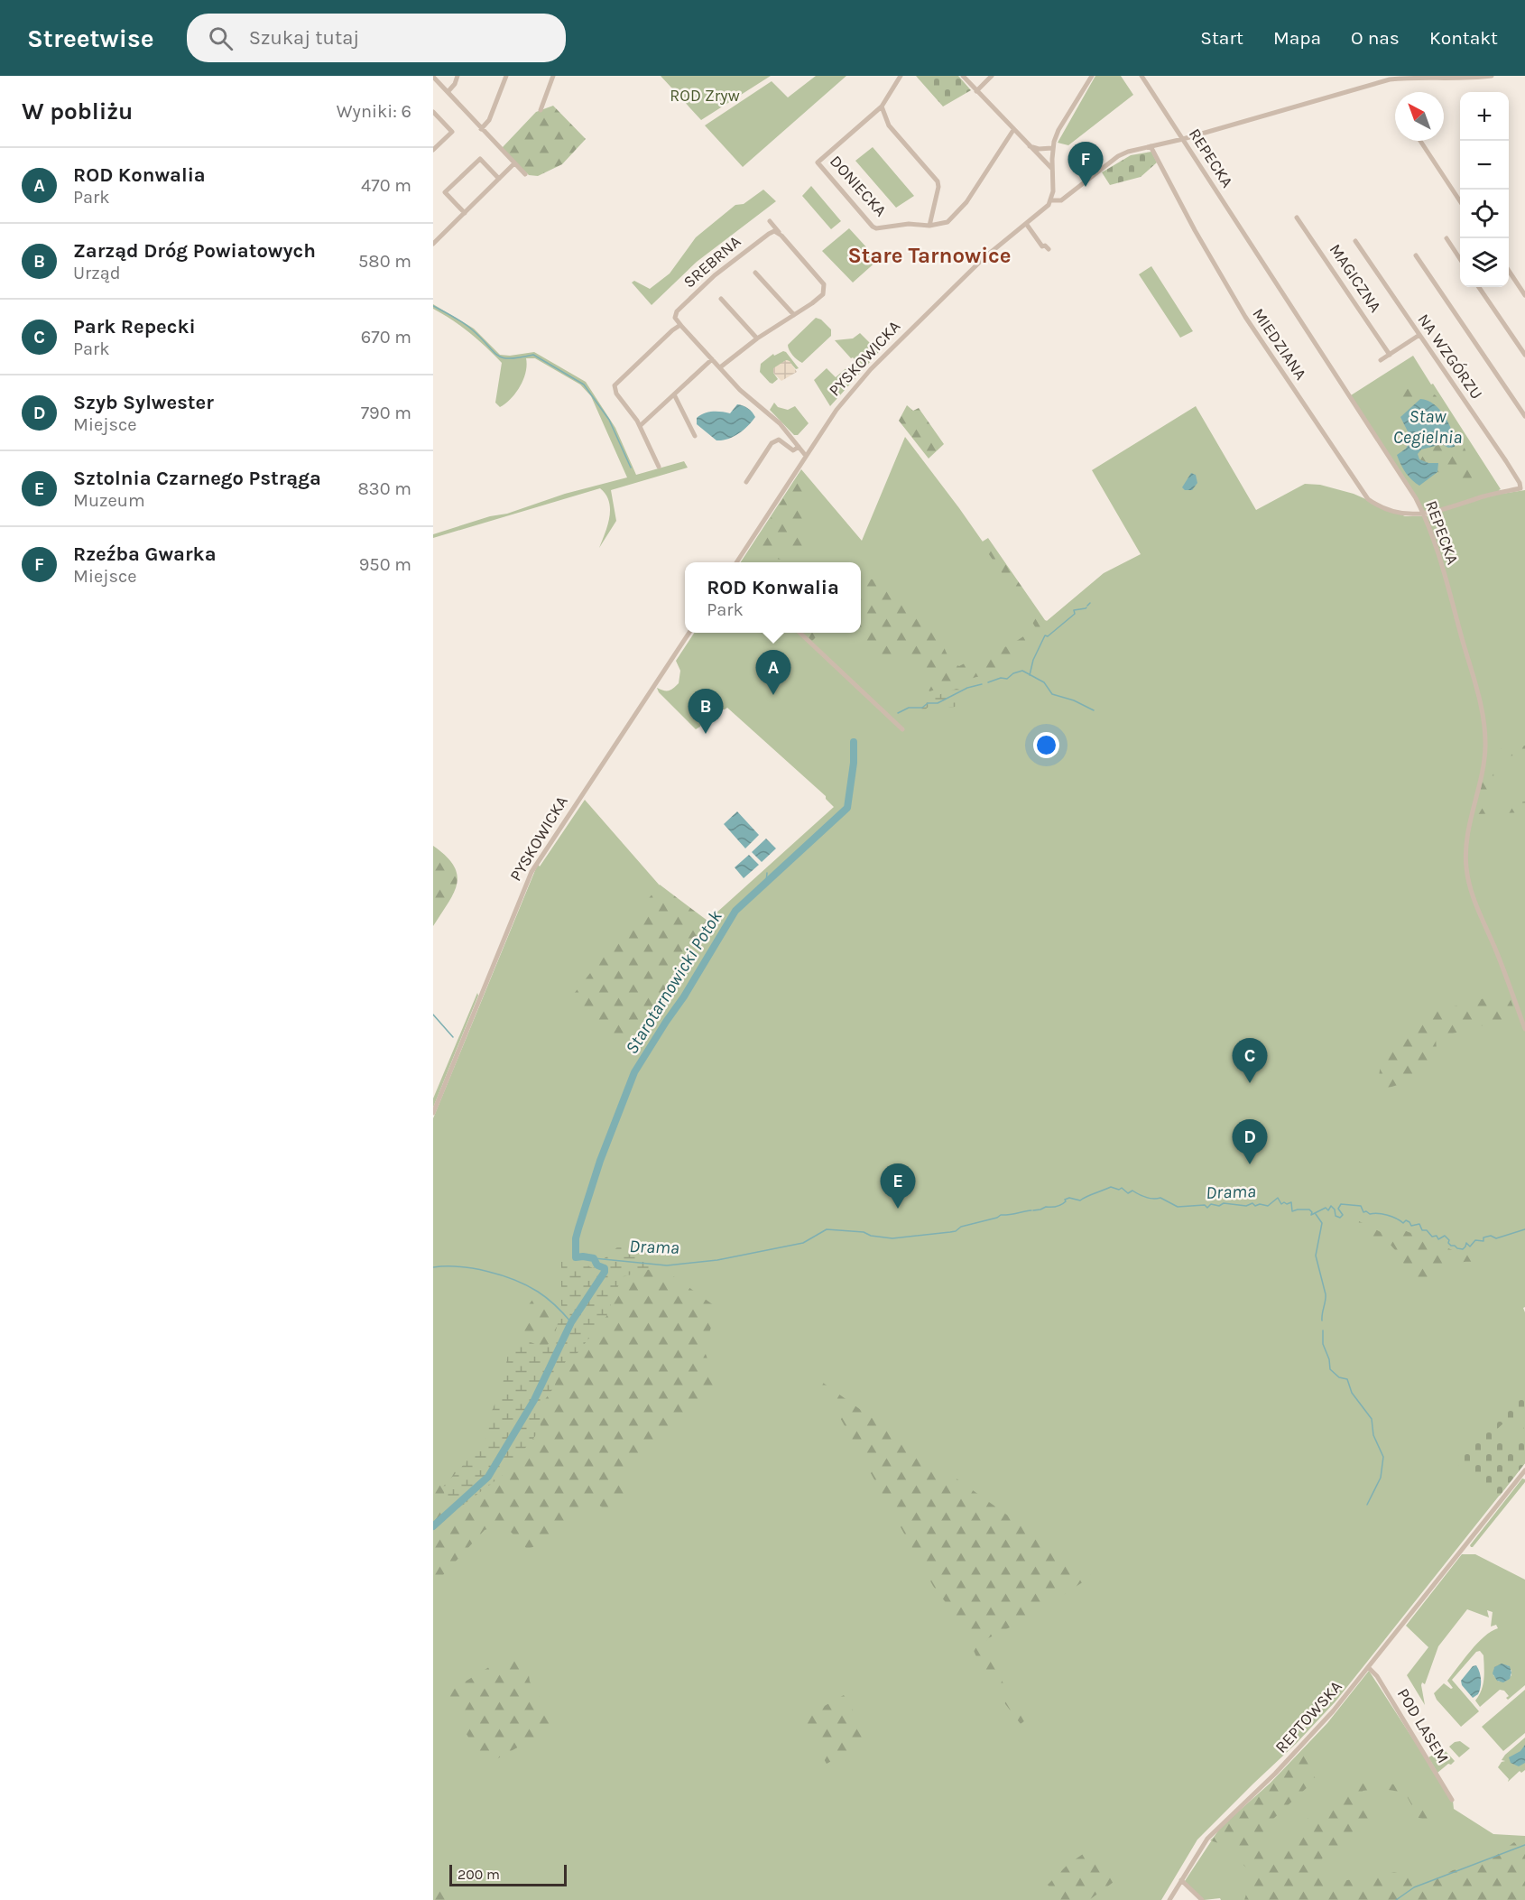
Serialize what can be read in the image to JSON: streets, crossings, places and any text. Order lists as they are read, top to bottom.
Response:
{
  "streets": {
    "street": [
      "REPECKA",
      "DONIECKA",
      "SREBRNA",
      "MAGICZNA",
      "MIEDZIANA",
      "NA WZGÓRZU",
      "PYSKOWICKA",
      "REPTOWSKA",
      "POD LASEM"
    ]
  },
  "crossings": [
    ["REPECKA", "MIEDZIANA"],
    ["REPECKA", "NA WZGÓRZU"],
    ["MIEDZIANA", "NA WZGÓRZU"],
    ["REPTOWSKA", "POD LASEM"]
  ],
  "districts": ["Stare Tarnowice"],
  "water": ["Staw Cegielnia", "Starotarnowicki Potok", "Drama"],
  "parks": ["ROD Zryw"],
  "scale_bar": "200 m",
  "north": "top left",
  "page": {
    "header": "Streetwise",
    "search": "Szukaj tutaj",
    "nav": [
      "Start",
      "Mapa",
      "O nas",
      "Kontakt"
    ],
    "heading": ["W pobliżu", "Wyniki: 6"],
    "map_buttons": ["+", "−"],
    "pins": [
      "F",
      "A",
      "B",
      "C",
      "D",
      "E"
    ],
    "list": [
      {
        "mark": "A",
        "name": "ROD Konwalia",
        "note": "Park",
        "value": "470 m"
      },
      {
        "mark": "B",
        "name": "Zarząd Dróg Powiatowych",
        "note": "Urząd",
        "value": "580 m"
      },
      {
        "mark": "C",
        "name": "Park Repecki",
        "note": "Park",
        "value": "670 m"
      },
      {
        "mark": "D",
        "name": "Szyb Sylwester",
        "note": "Miejsce",
        "value": "790 m"
      },
      {
        "mark": "E",
        "name": "Sztolnia Czarnego Pstrąga",
        "note": "Muzeum",
        "value": "830 m"
      },
      {
        "mark": "F",
        "name": "Rzeźba Gwarka",
        "note": "Miejsce",
        "value": "950 m"
      }
    ],
    "popup": ["ROD Konwalia", "Park"],
    "scale": "200 m"
  }
}
